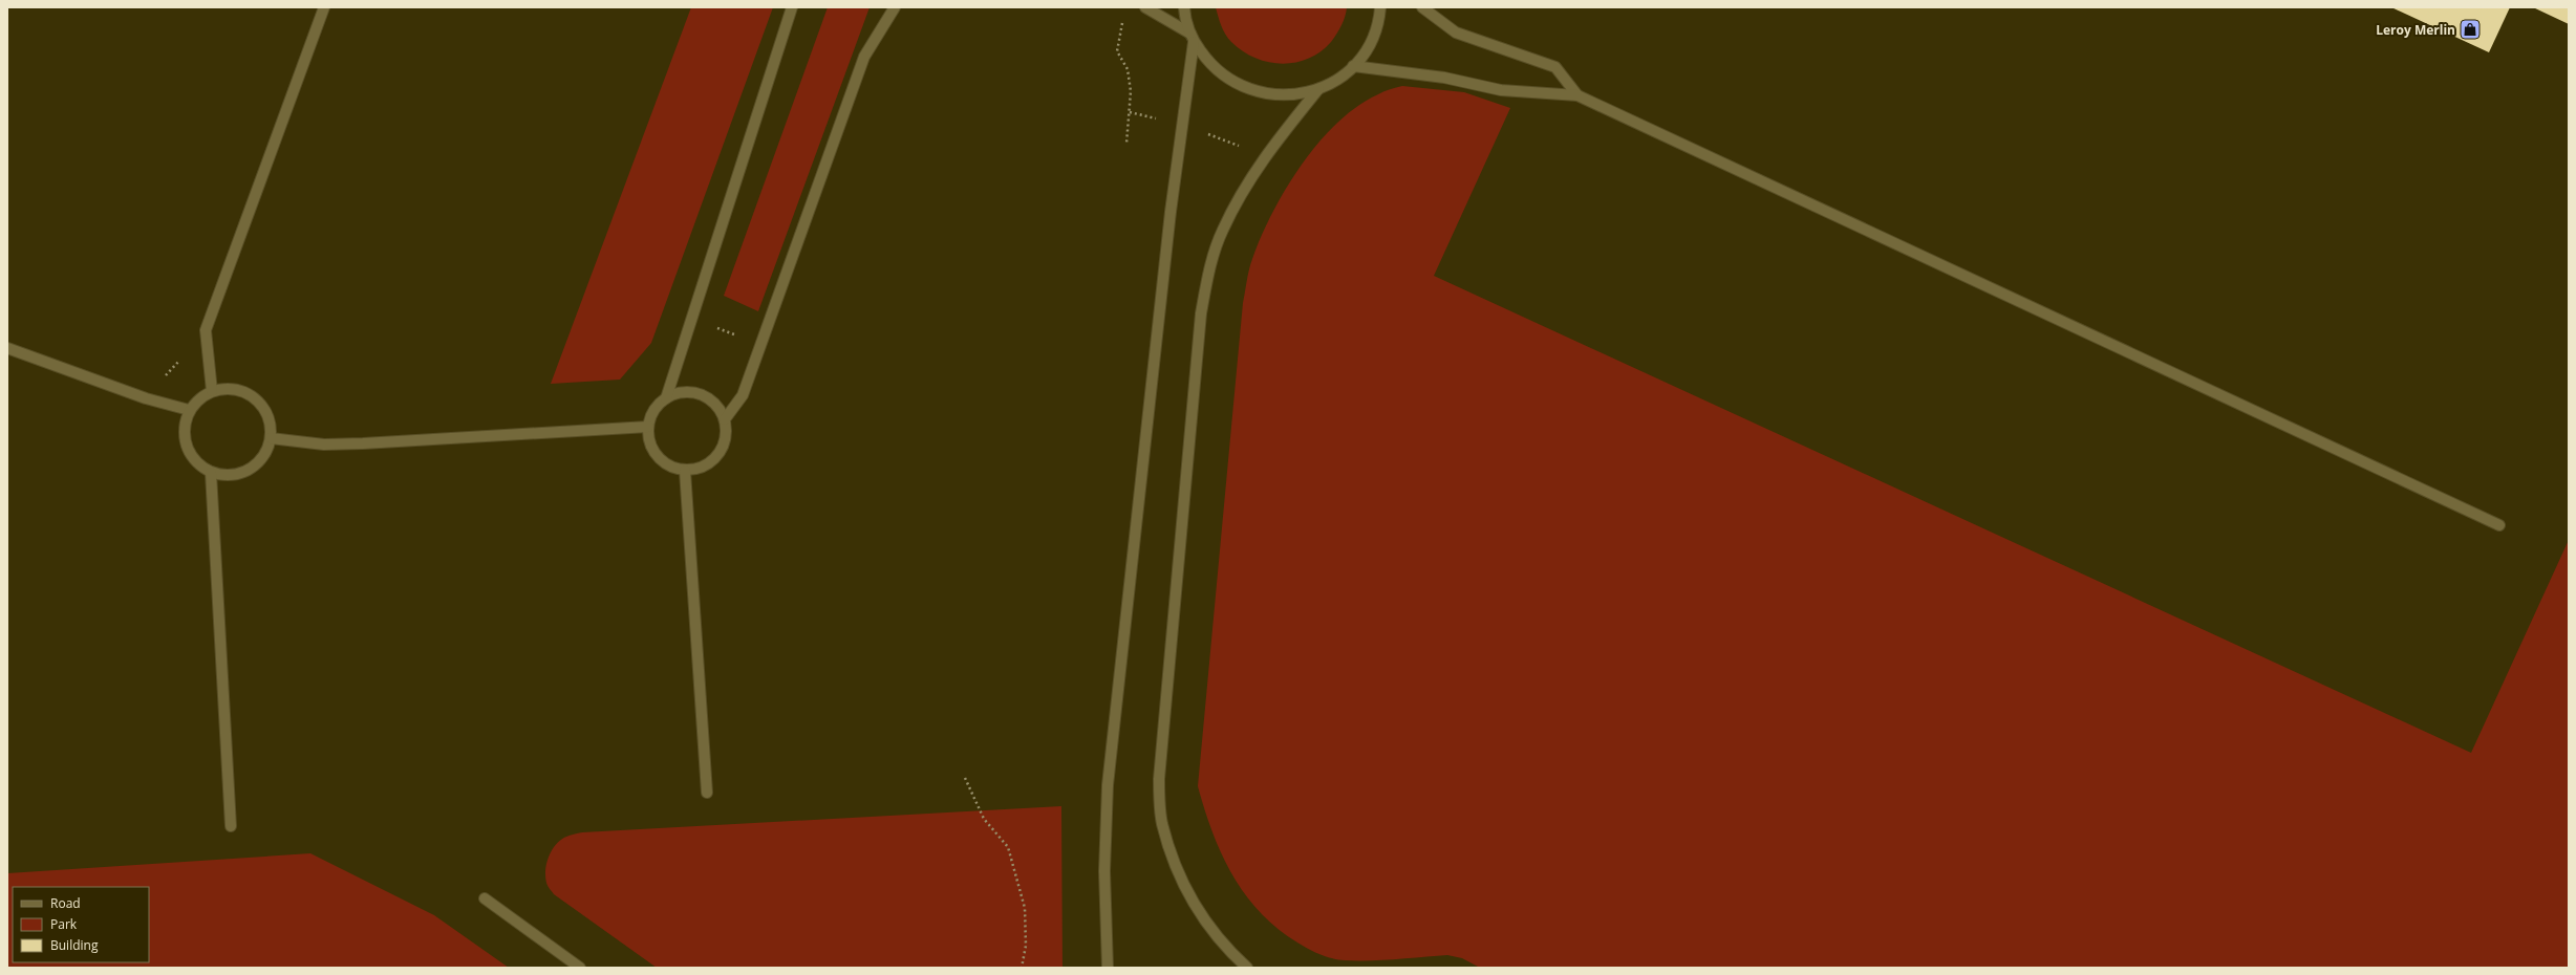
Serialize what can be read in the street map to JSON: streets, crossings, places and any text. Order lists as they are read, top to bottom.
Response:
{
  "places": {
    "shop": ["Leroy Merlin"]
  },
  "legend": ["Road", "Park", "Building"]
}
